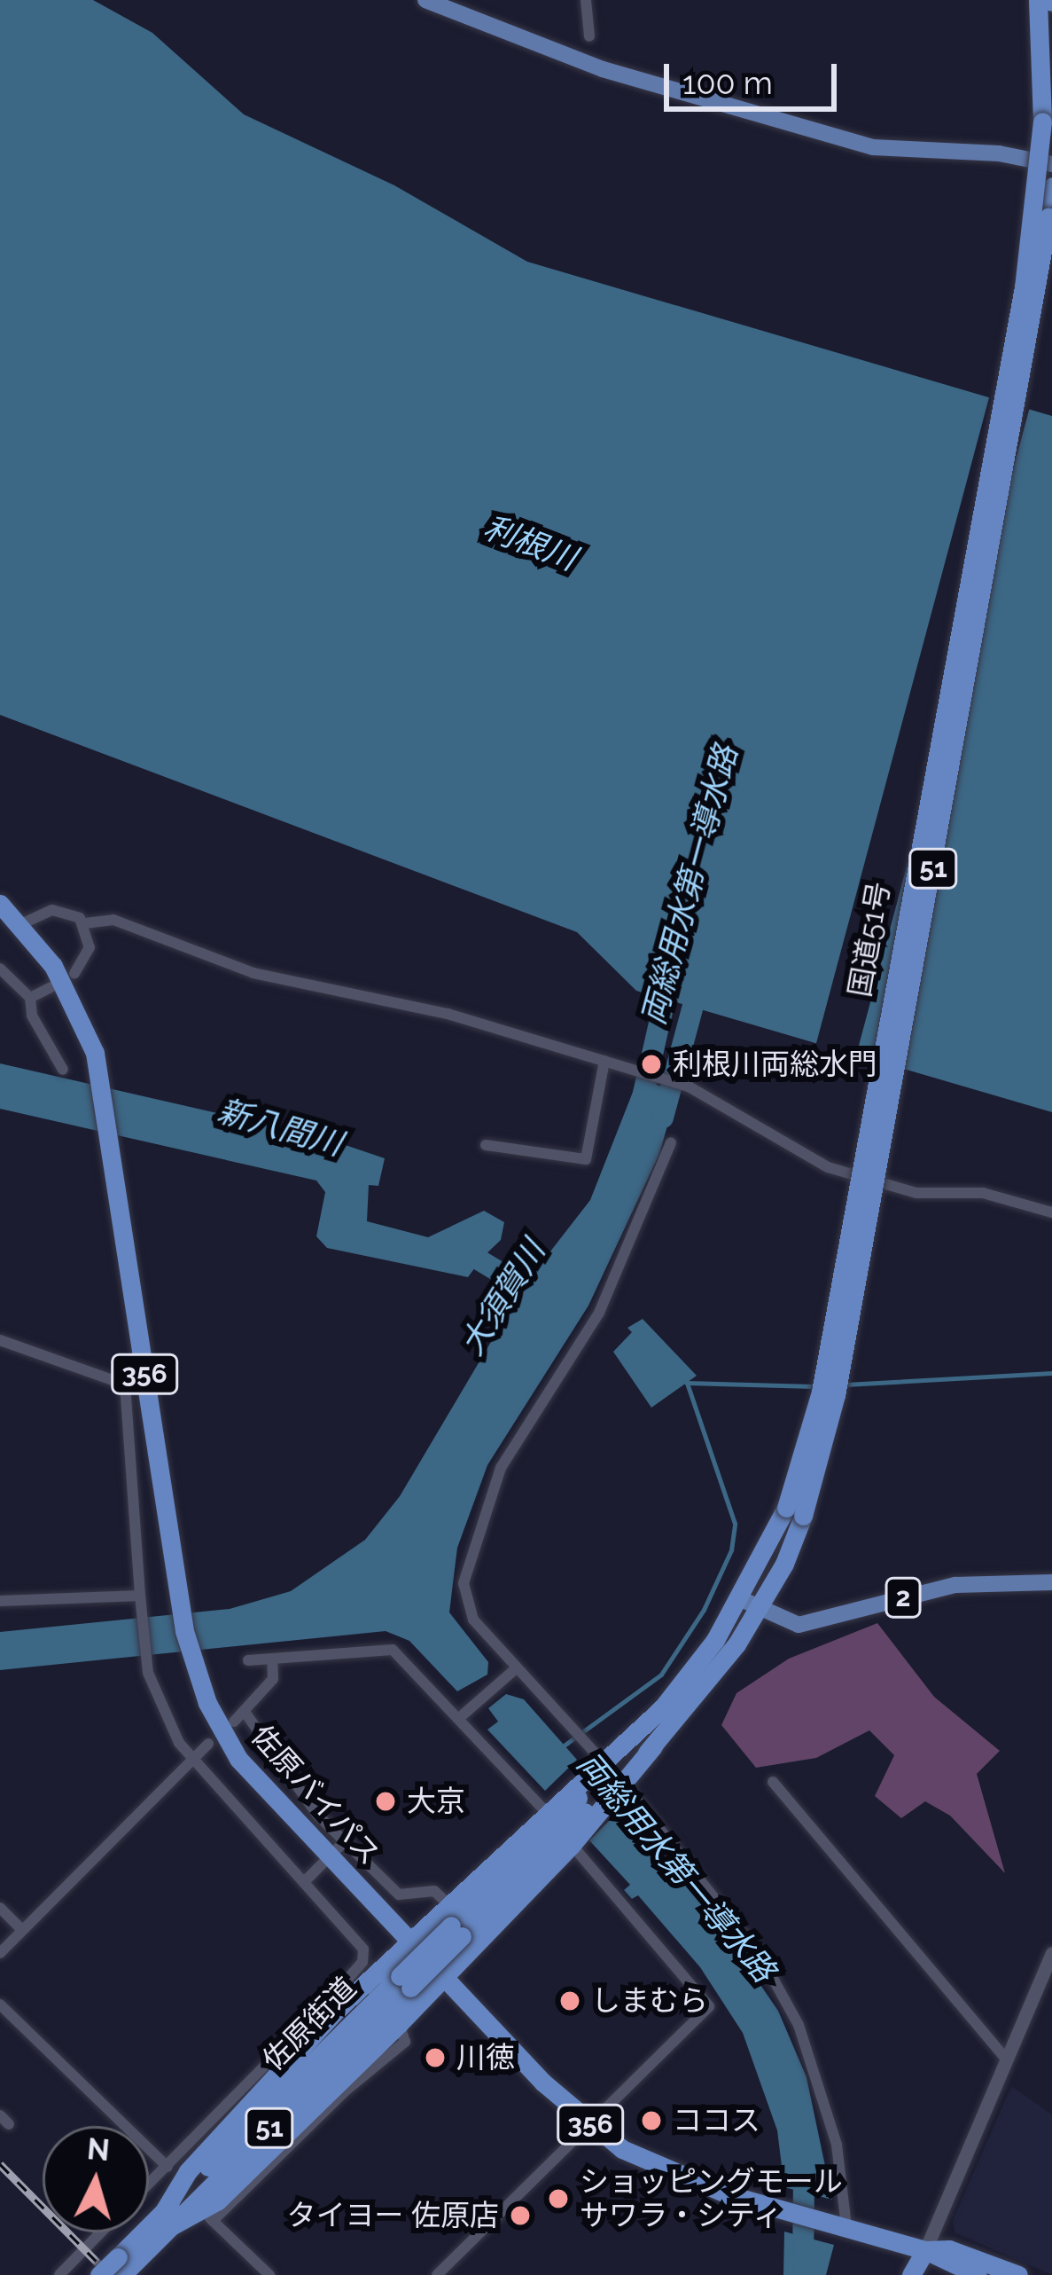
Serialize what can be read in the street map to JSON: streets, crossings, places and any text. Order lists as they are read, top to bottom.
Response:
{
  "streets": {
    "highway": [
      "51",
      "国道51号",
      "356",
      "佐原バイパス",
      "佐原街道"
    ],
    "main road": ["2"]
  },
  "crossings": [
    ["国道51号", "2"],
    ["356", "佐原バイパス"]
  ],
  "water": [
    "利根川",
    "両総用水第一導水路",
    "新八間川",
    "大須賀川"
  ],
  "places": [
    "利根川両総水門",
    "大京",
    "しまむら",
    "川徳",
    "ココス",
    "ショッピングモール サワラ・シティ",
    "タイヨー 佐原店"
  ],
  "scale_bar": "100 m",
  "north": "top"
}
